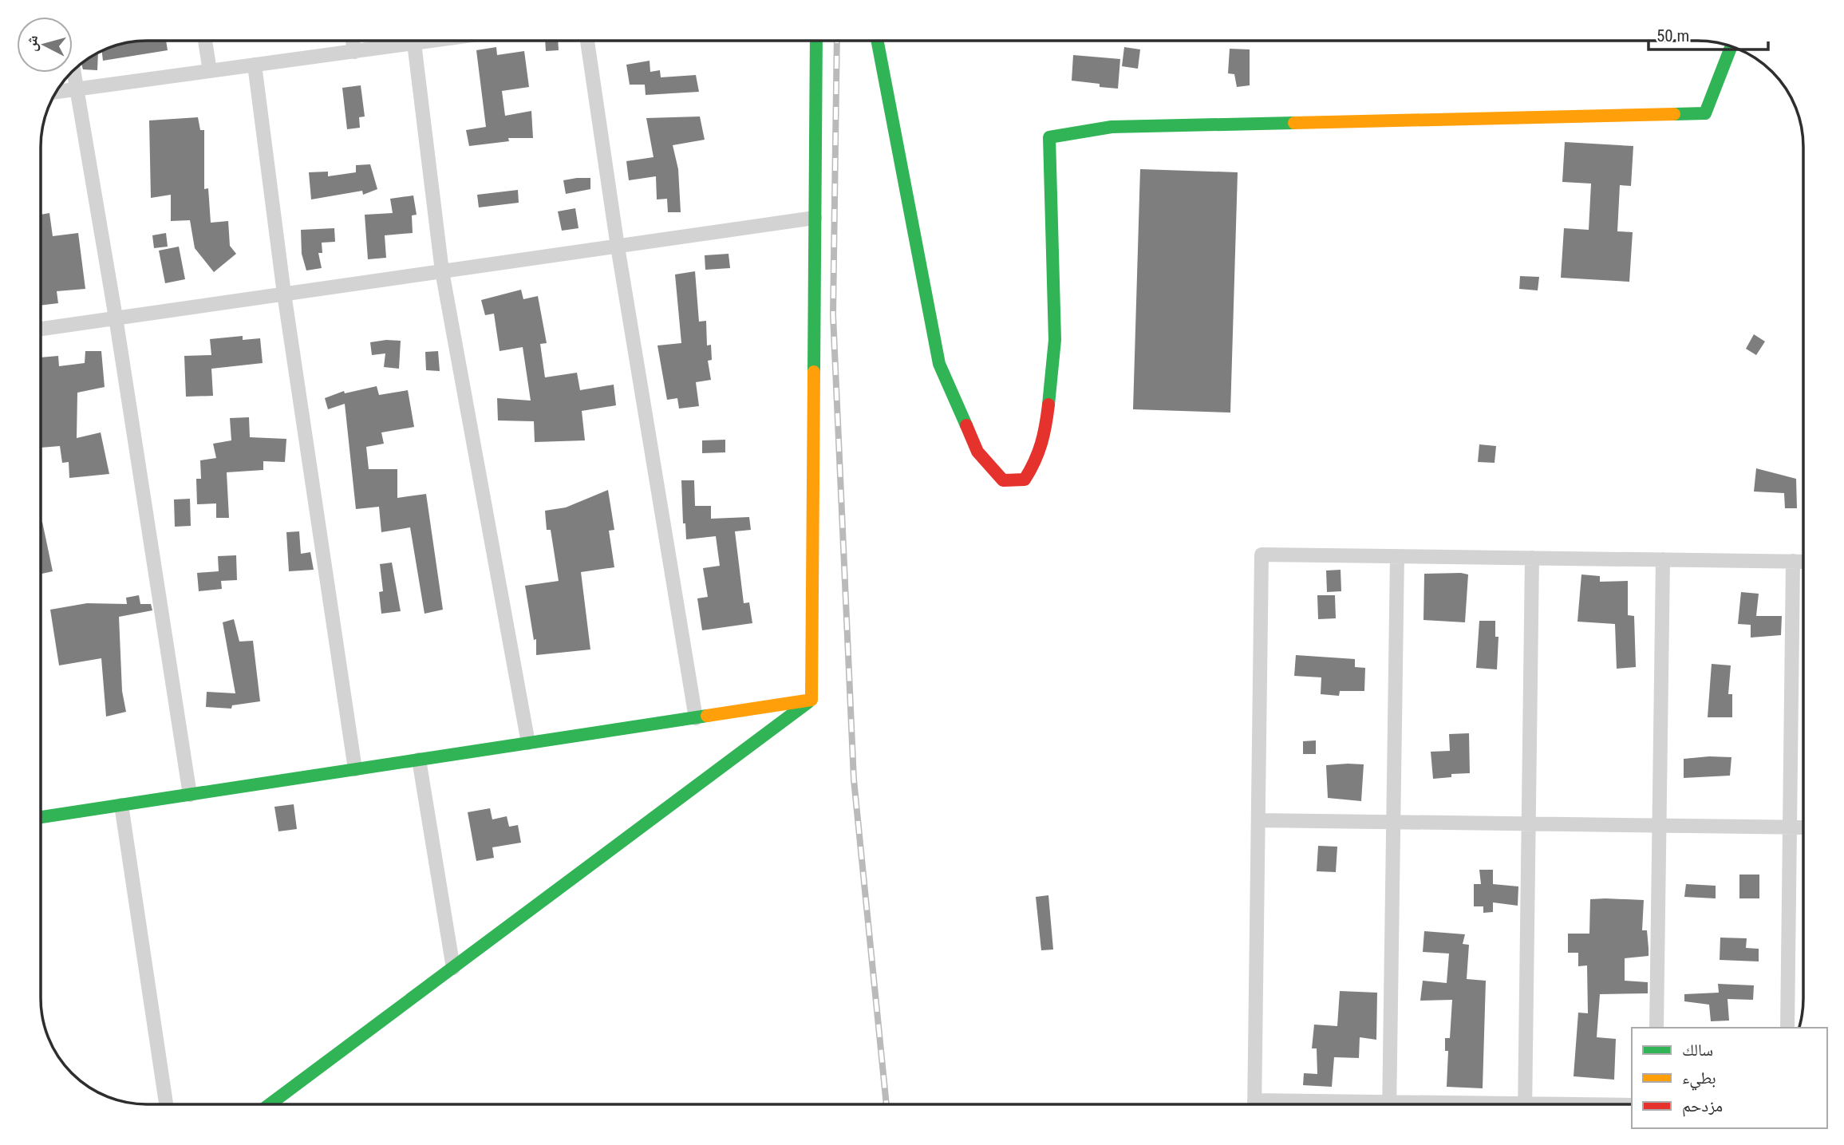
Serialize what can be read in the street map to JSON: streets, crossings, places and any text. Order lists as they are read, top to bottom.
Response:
{
  "legend": ["سالك", "بطيء", "مزدحم"],
  "scale_bar": "50 m",
  "north": "left"
}
